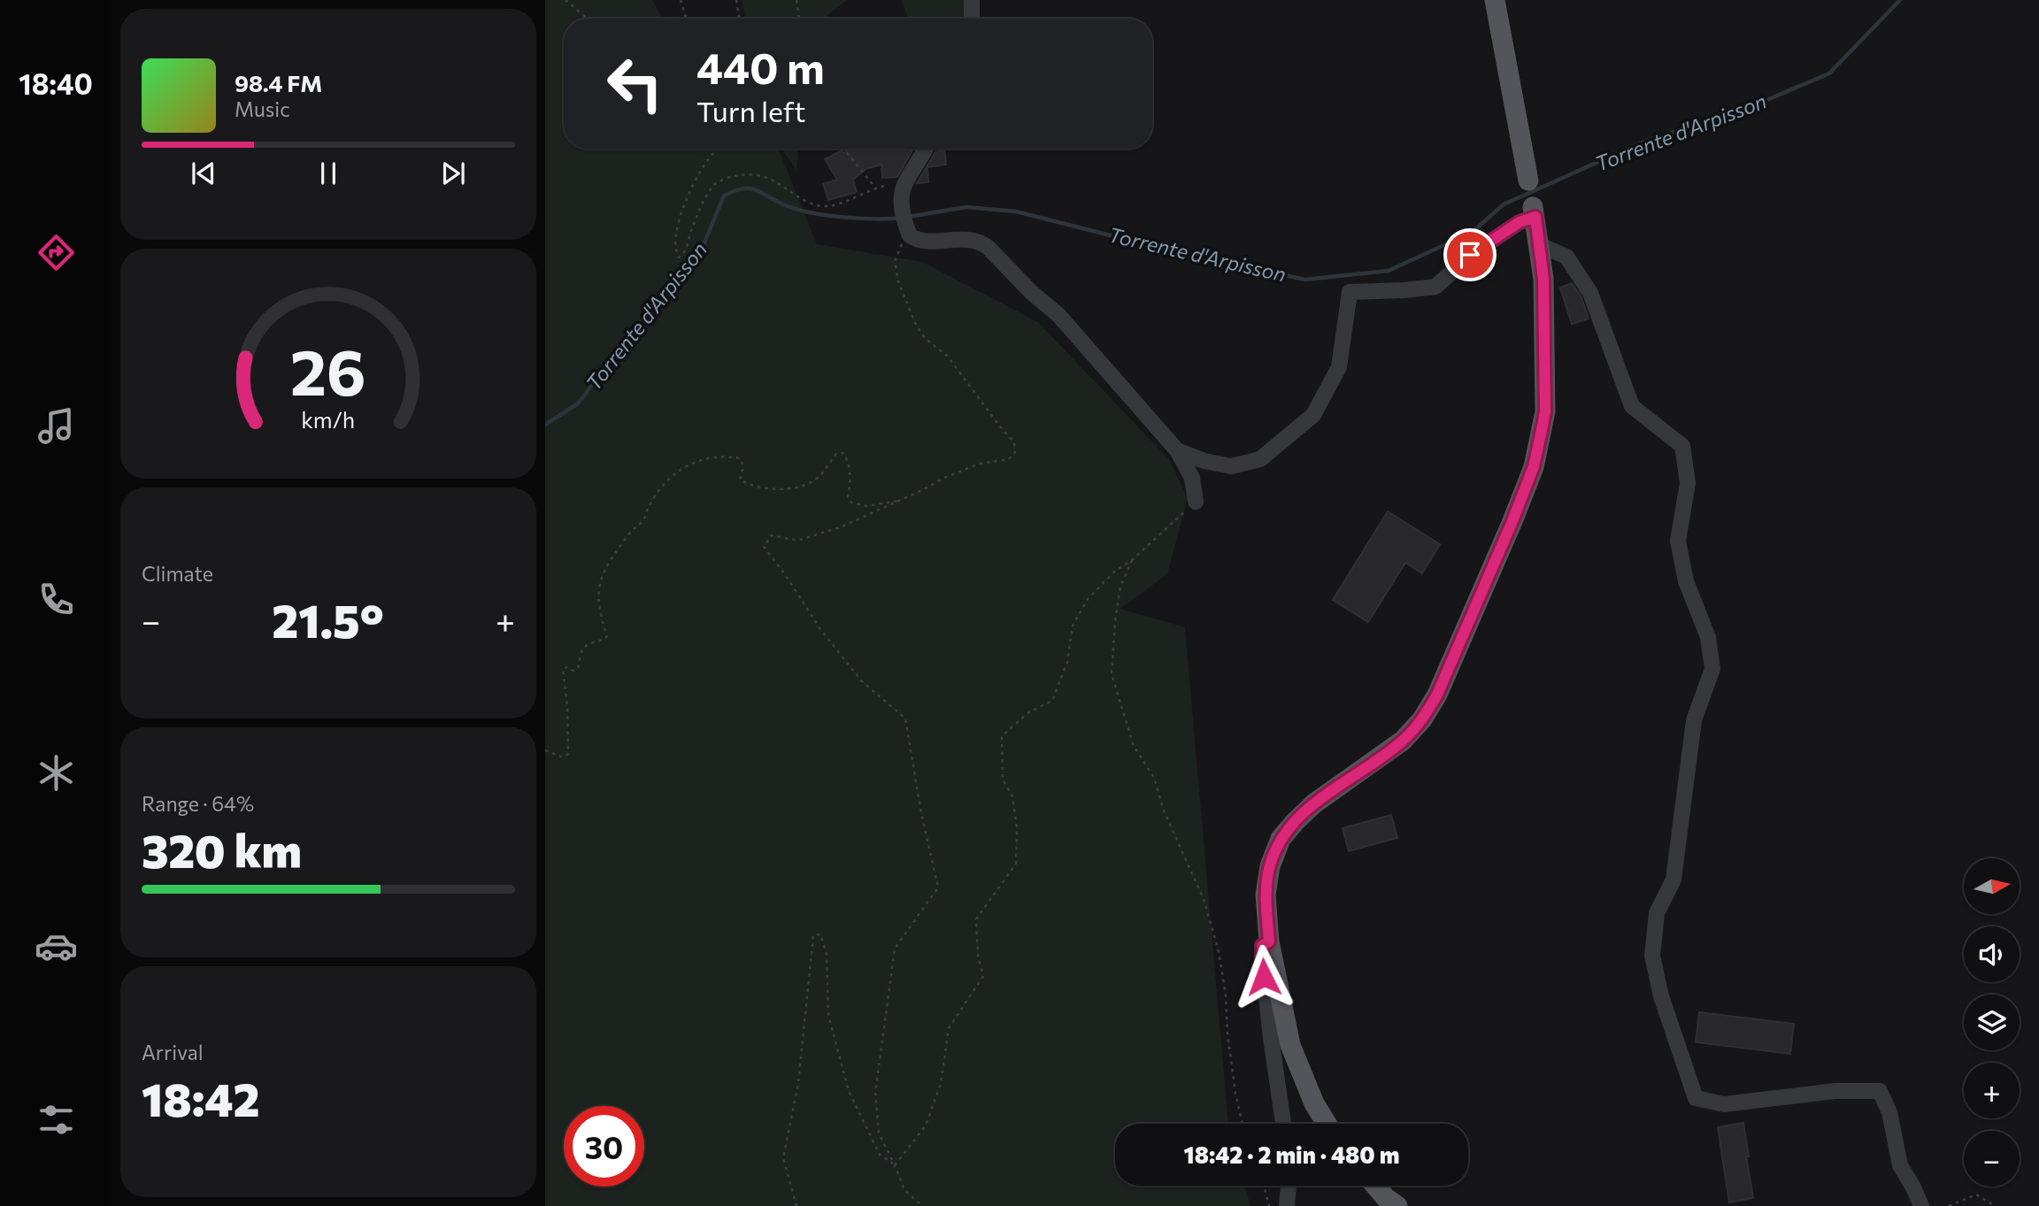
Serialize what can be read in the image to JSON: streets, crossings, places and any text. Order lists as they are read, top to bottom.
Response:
{
  "water": ["Torrente d'Arpisson"],
  "north": "right",
  "page": {
    "tabs": "18:40",
    "turn": ["440 m", "Turn left"],
    "song": ["98.4 FM", "Music"],
    "tile": [
      "Climate",
      ["Range · 64%", "320 km"],
      ["Arrival", "18:42"]
    ],
    "heat": ["−", "21.5°", "+"],
    "map_buttons": ["+", "−"],
    "limit": "30",
    "trip": "18:42 · 2 min · 480 m",
    "gauge": ["26", "km/h"]
  }
}
